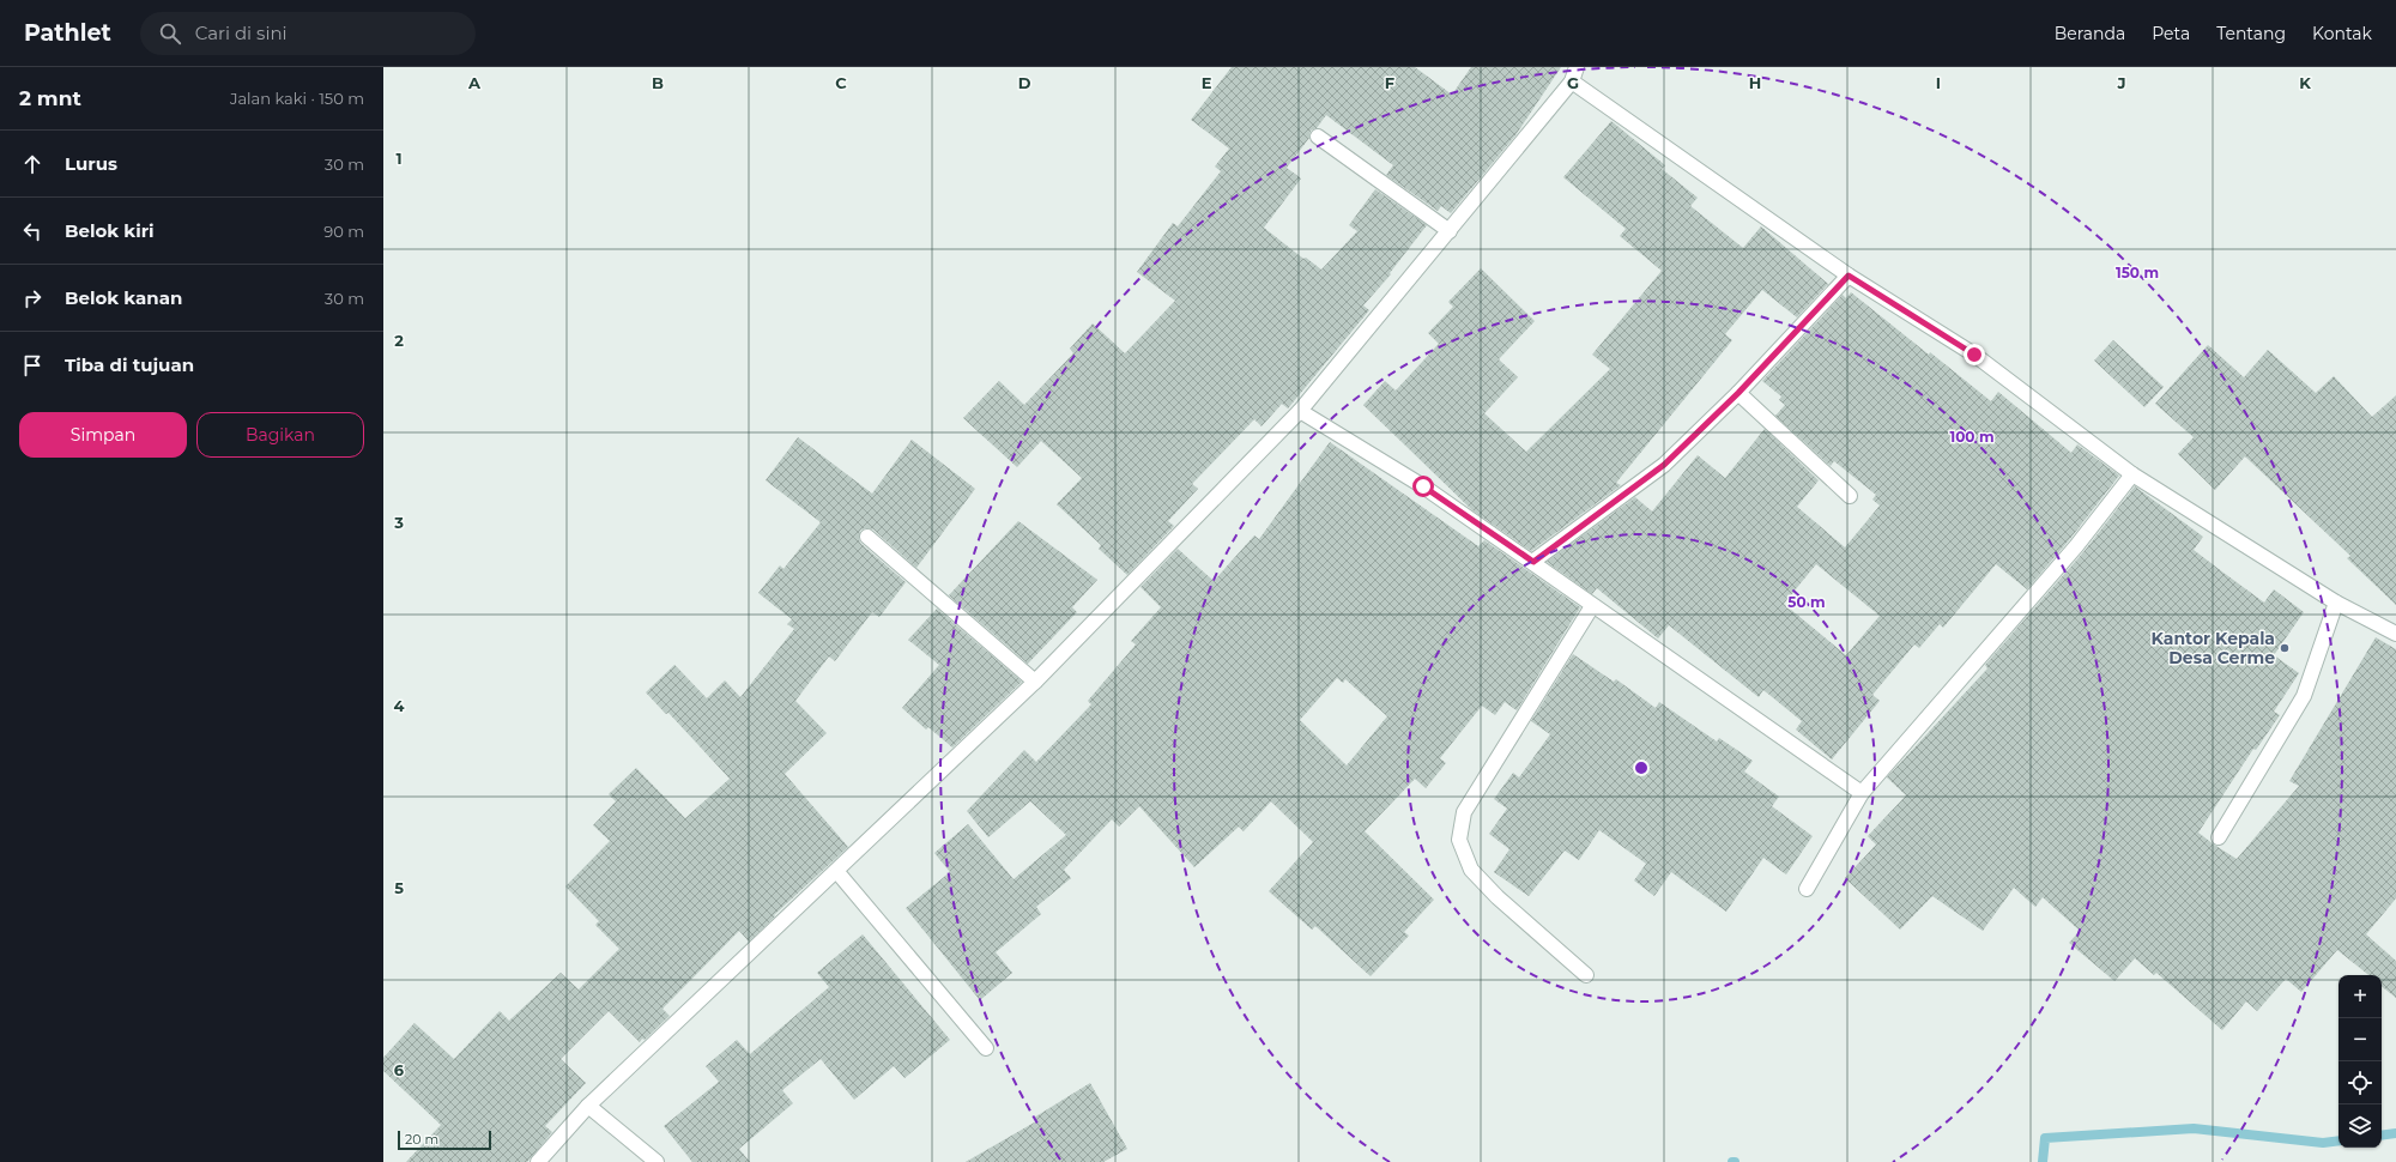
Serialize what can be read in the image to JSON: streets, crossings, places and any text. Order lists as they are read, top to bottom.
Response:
{
  "places": ["Kantor Kepala Desa Cerme"],
  "scale_bar": "20 m",
  "page": {
    "header": "Pathlet",
    "search": "Cari di sini",
    "nav": [
      "Beranda",
      "Peta",
      "Tentang",
      "Kontak"
    ],
    "heading": ["2 mnt", "Jalan kaki · 150 m"],
    "list": [
      ["Lurus", "30 m"],
      ["Belok kiri", "90 m"],
      ["Belok kanan", "30 m"],
      "Tiba di tujuan"
    ],
    "buttons": ["Simpan", "Bagikan"],
    "map_buttons": ["+", "−"],
    "scale": "20 m"
  },
  "grid": {
    "columns": [
      "A",
      "B",
      "C",
      "D",
      "E",
      "F",
      "G",
      "H",
      "I",
      "J",
      "K"
    ],
    "rows": [
      "1",
      "2",
      "3",
      "4",
      "5",
      "6"
    ]
  },
  "rings": ["150 m", "100 m", "50 m"]
}
